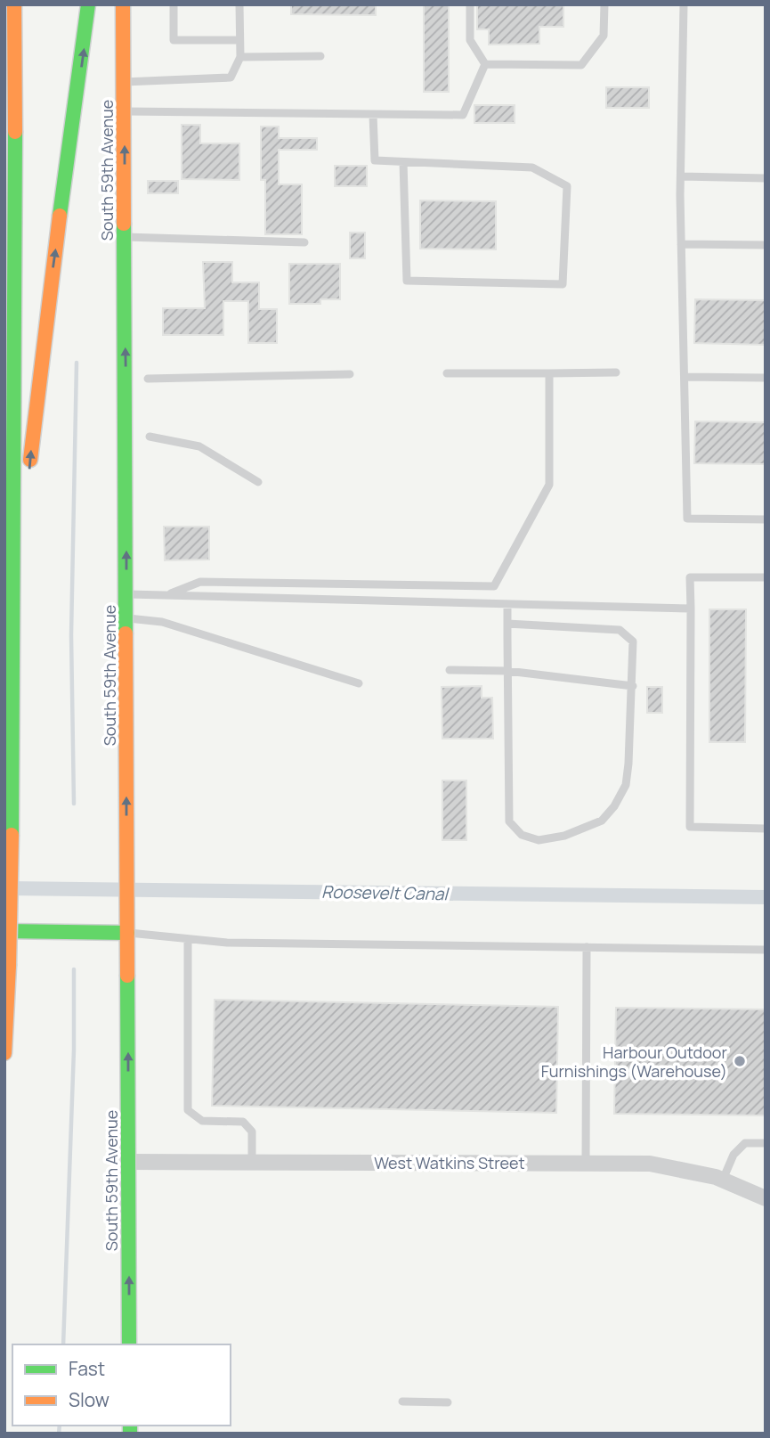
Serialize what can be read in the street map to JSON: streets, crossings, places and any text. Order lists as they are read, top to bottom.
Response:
{
  "streets": {
    "main road": ["South 59th Avenue"],
    "street": ["West Watkins Street"]
  },
  "crossings": [
    ["South 59th Avenue", "West Watkins Street"]
  ],
  "water": ["Roosevelt Canal"],
  "places": ["Harbour Outdoor Furnishings (Warehouse)"],
  "legend": ["Fast", "Slow"]
}
